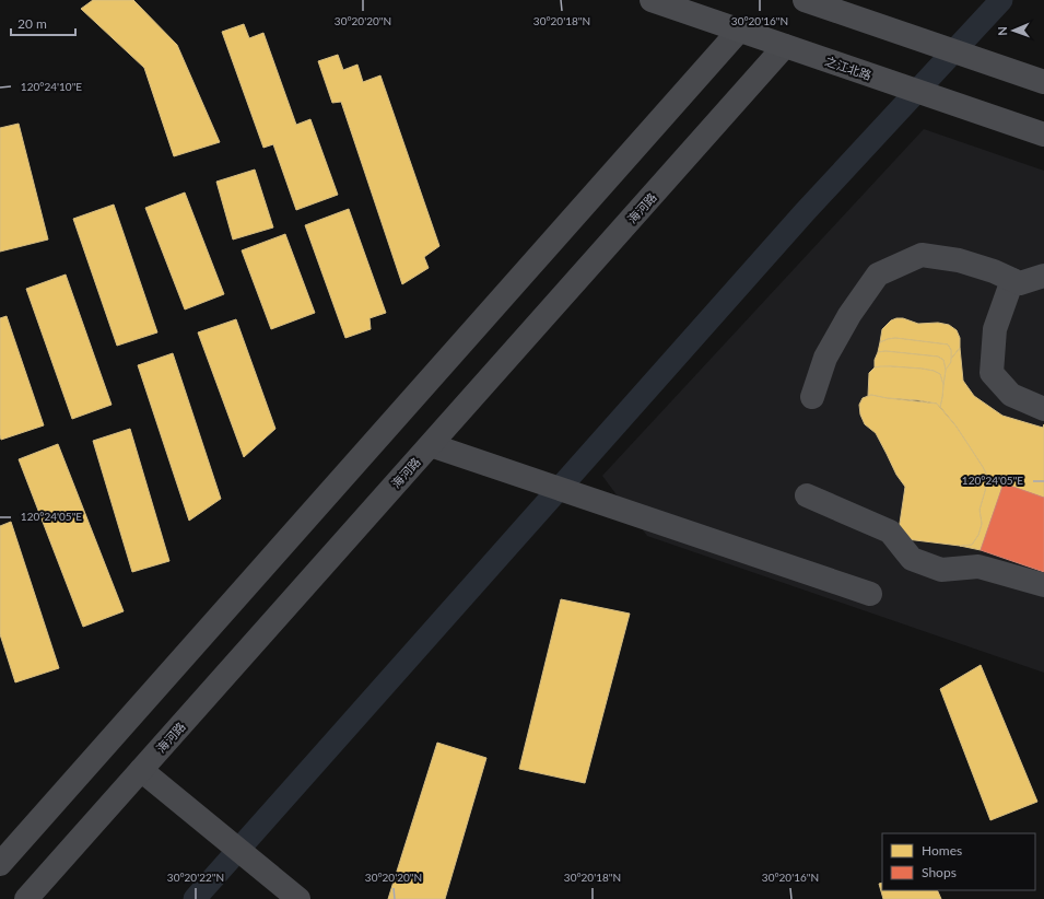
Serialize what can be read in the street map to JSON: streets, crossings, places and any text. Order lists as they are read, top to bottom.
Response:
{
  "streets": {
    "main road": ["之江北路"],
    "street": ["海河路"]
  },
  "crossings": [
    ["之江北路", "海河路"]
  ],
  "legend": ["Homes", "Shops"],
  "scale_bar": "20 m",
  "north": "left",
  "coordinates": [
    "30°20'20\"N",
    "30°20'18\"N",
    "30°20'16\"N",
    "120°24'10\"E",
    "120°24'05\"E",
    "30°20'22\"N"
  ]
}
